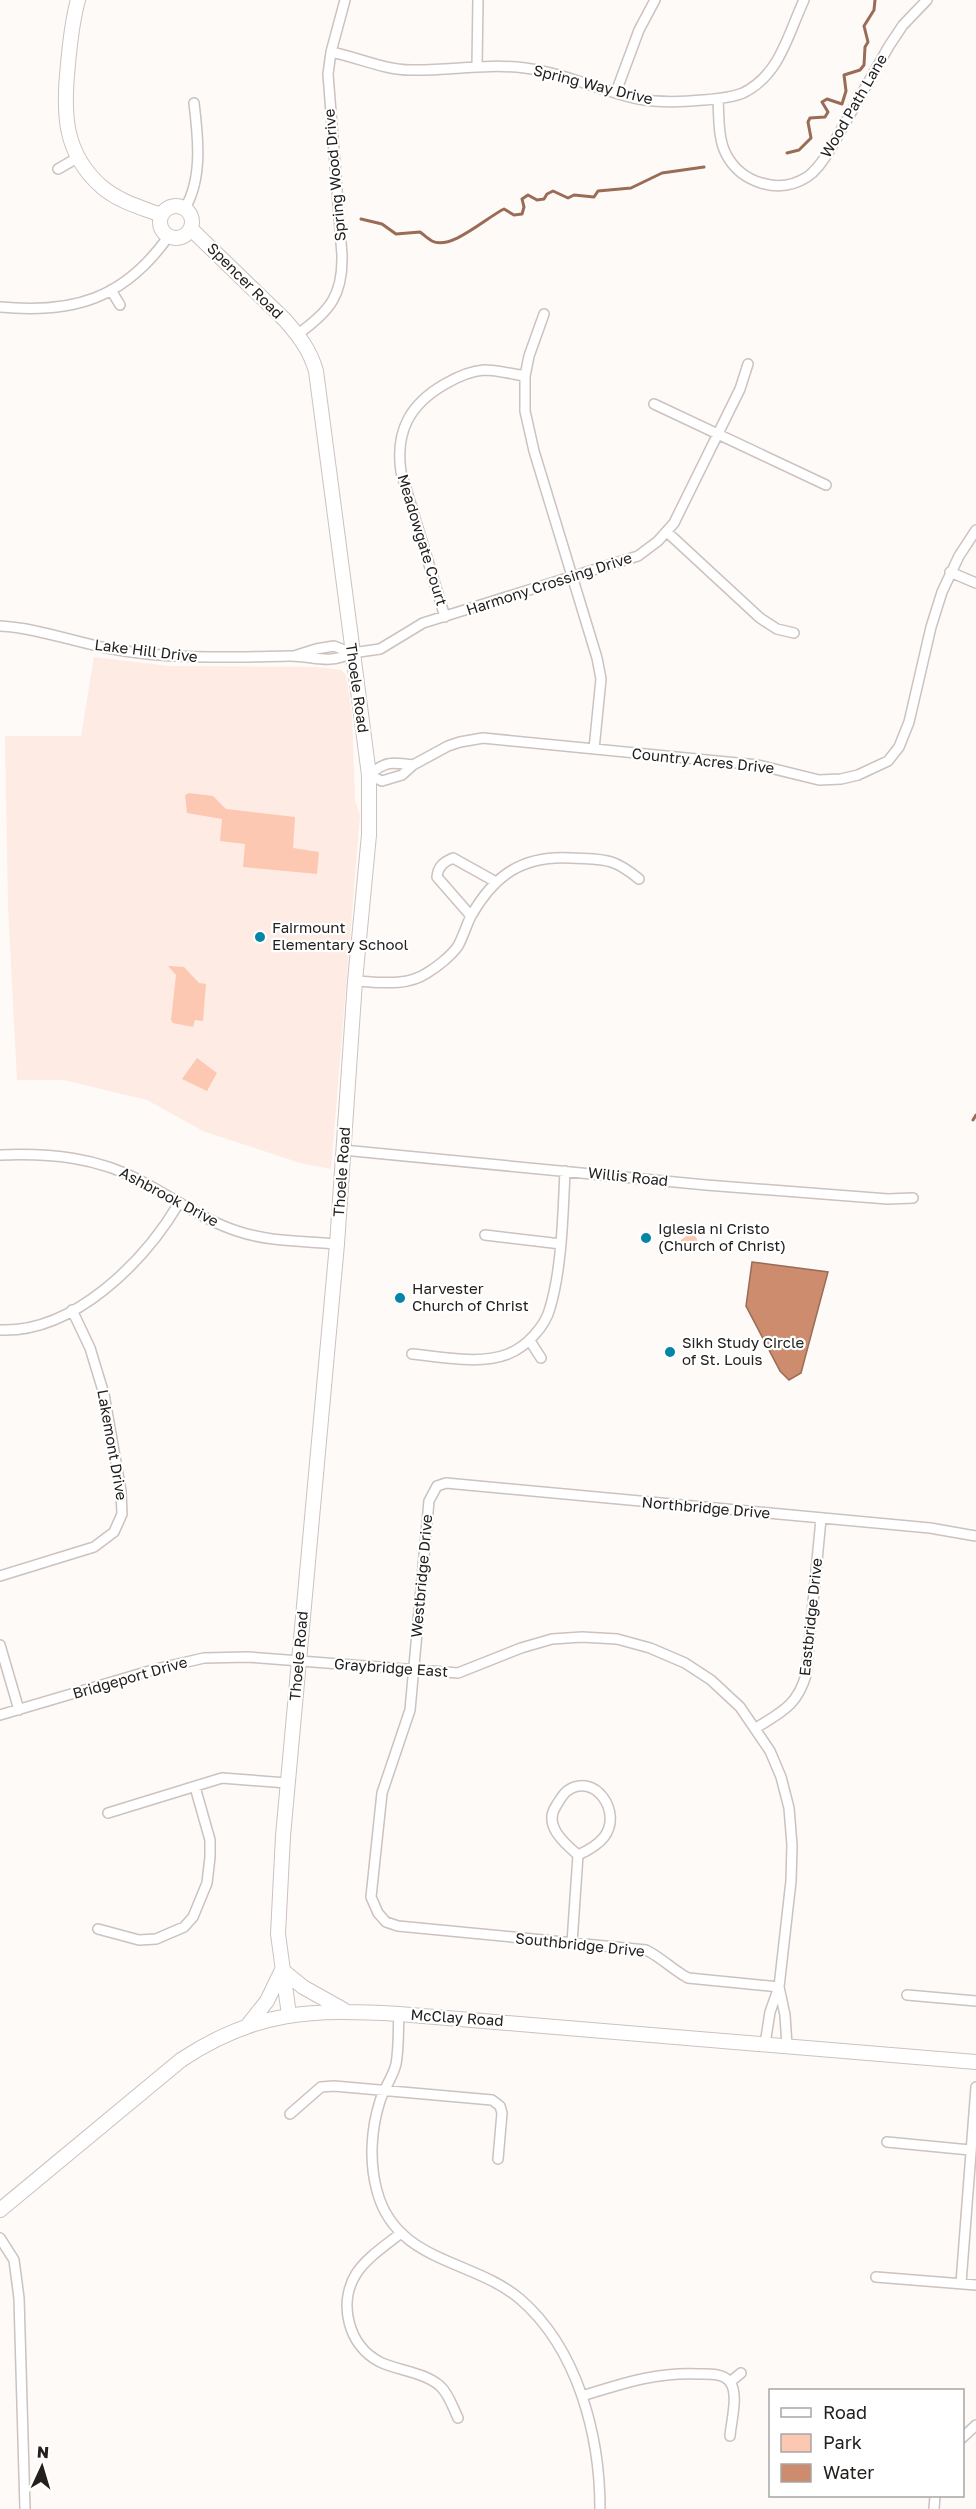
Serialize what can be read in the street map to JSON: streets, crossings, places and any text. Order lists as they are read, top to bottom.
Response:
{
  "streets": {
    "main road": ["Spencer Road", "Thoele Road", "McClay Road"],
    "street": [
      "Spring Way Drive",
      "Wood Path Lane",
      "Spring Wood Drive",
      "Meadowgate Court",
      "Harmony Crossing Drive",
      "Lake Hill Drive",
      "Country Acres Drive",
      "Willis Road",
      "Ashbrook Drive",
      "Lakemont Drive",
      "Northbridge Drive",
      "Westbridge Drive",
      "Eastbridge Drive",
      "Graybridge East",
      "Bridgeport Drive",
      "Southbridge Drive"
    ]
  },
  "crossings": [
    ["Spring Way Drive", "Wood Path Lane"],
    ["Spring Way Drive", "Spring Wood Drive"],
    ["Spring Wood Drive", "Spencer Road"],
    ["Spring Wood Drive", "Thoele Road"],
    ["Spencer Road", "Thoele Road"],
    ["Meadowgate Court", "Harmony Crossing Drive"],
    ["Harmony Crossing Drive", "Lake Hill Drive"],
    ["Harmony Crossing Drive", "Thoele Road"],
    ["Lake Hill Drive", "Thoele Road"],
    ["Thoele Road", "Country Acres Drive"],
    ["Thoele Road", "Willis Road"],
    ["Thoele Road", "Ashbrook Drive"],
    ["Thoele Road", "Graybridge East"],
    ["Thoele Road", "Bridgeport Drive"],
    ["Thoele Road", "McClay Road"],
    ["Northbridge Drive", "Westbridge Drive"],
    ["Northbridge Drive", "Eastbridge Drive"],
    ["Westbridge Drive", "Graybridge East"],
    ["Westbridge Drive", "Southbridge Drive"],
    ["Eastbridge Drive", "Graybridge East"],
    ["Graybridge East", "Bridgeport Drive"],
    ["Graybridge East", "Southbridge Drive"],
    ["Graybridge East", "McClay Road"]
  ],
  "places": [
    "Fairmount Elementary School",
    "Iglesia ni Cristo (Church of Christ)",
    "Harvester Church of Christ",
    "Sikh Study Circle of St. Louis"
  ],
  "legend": ["Road", "Park", "Water"],
  "north": "top"
}
